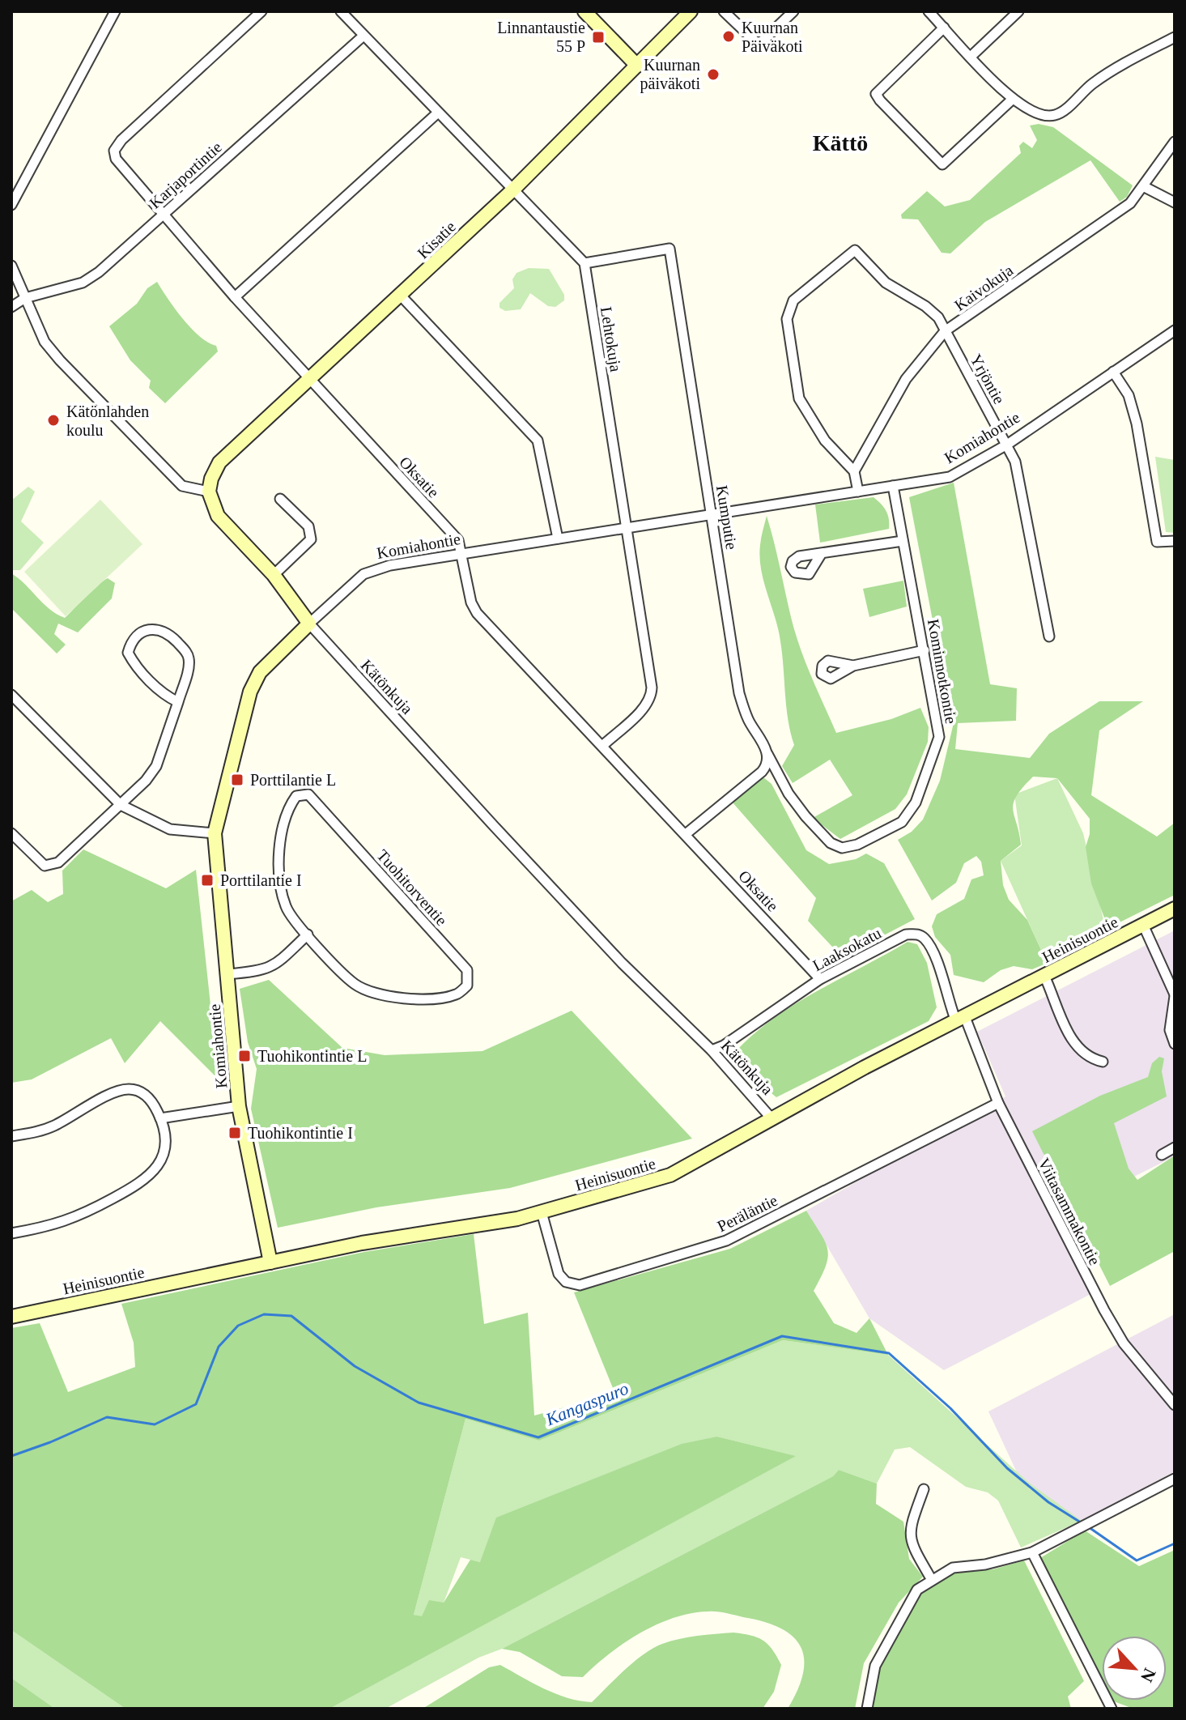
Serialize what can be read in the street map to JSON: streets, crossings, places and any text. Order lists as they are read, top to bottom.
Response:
{
  "streets": {
    "street": [
      "Karjaportintie",
      "Kisatie",
      "Kaivokuja",
      "Lehtokuja",
      "Yrjöntie",
      "Komiahontie",
      "Oksatie",
      "Kumputie",
      "Kominnotkontie",
      "Kätönkuja",
      "Tuohitorventie",
      "Heinisuontie",
      "Laaksokatu",
      "Viitasammakontie",
      "Peräläntie"
    ]
  },
  "crossings": [
    ["Karjaportintie", "Oksatie"],
    ["Kisatie", "Oksatie"],
    ["Kisatie", "Kätönkuja"],
    ["Kaivokuja", "Yrjöntie"],
    ["Lehtokuja", "Komiahontie"],
    ["Lehtokuja", "Oksatie"],
    ["Lehtokuja", "Kumputie"],
    ["Yrjöntie", "Komiahontie"],
    ["Komiahontie", "Oksatie"],
    ["Komiahontie", "Kumputie"],
    ["Komiahontie", "Kominnotkontie"],
    ["Komiahontie", "Kätönkuja"],
    ["Komiahontie", "Heinisuontie"],
    ["Oksatie", "Laaksokatu"],
    ["Kumputie", "Kominnotkontie"],
    ["Kätönkuja", "Heinisuontie"],
    ["Kätönkuja", "Laaksokatu"],
    ["Heinisuontie", "Laaksokatu"],
    ["Heinisuontie", "Viitasammakontie"],
    ["Heinisuontie", "Peräläntie"],
    ["Laaksokatu", "Viitasammakontie"],
    ["Viitasammakontie", "Peräläntie"]
  ],
  "districts": ["Kättö"],
  "water": ["Kangaspuro"],
  "places": {
    "other": ["Kuurnan Päiväkoti", "Kuurnan päiväkoti", "Kätönlahden koulu"],
    "transit": [
      "Linnantaustie 55 P",
      "Porttilantie L",
      "Porttilantie I",
      "Tuohikontintie L",
      "Tuohikontintie I"
    ]
  },
  "north": "bottom right"
}
